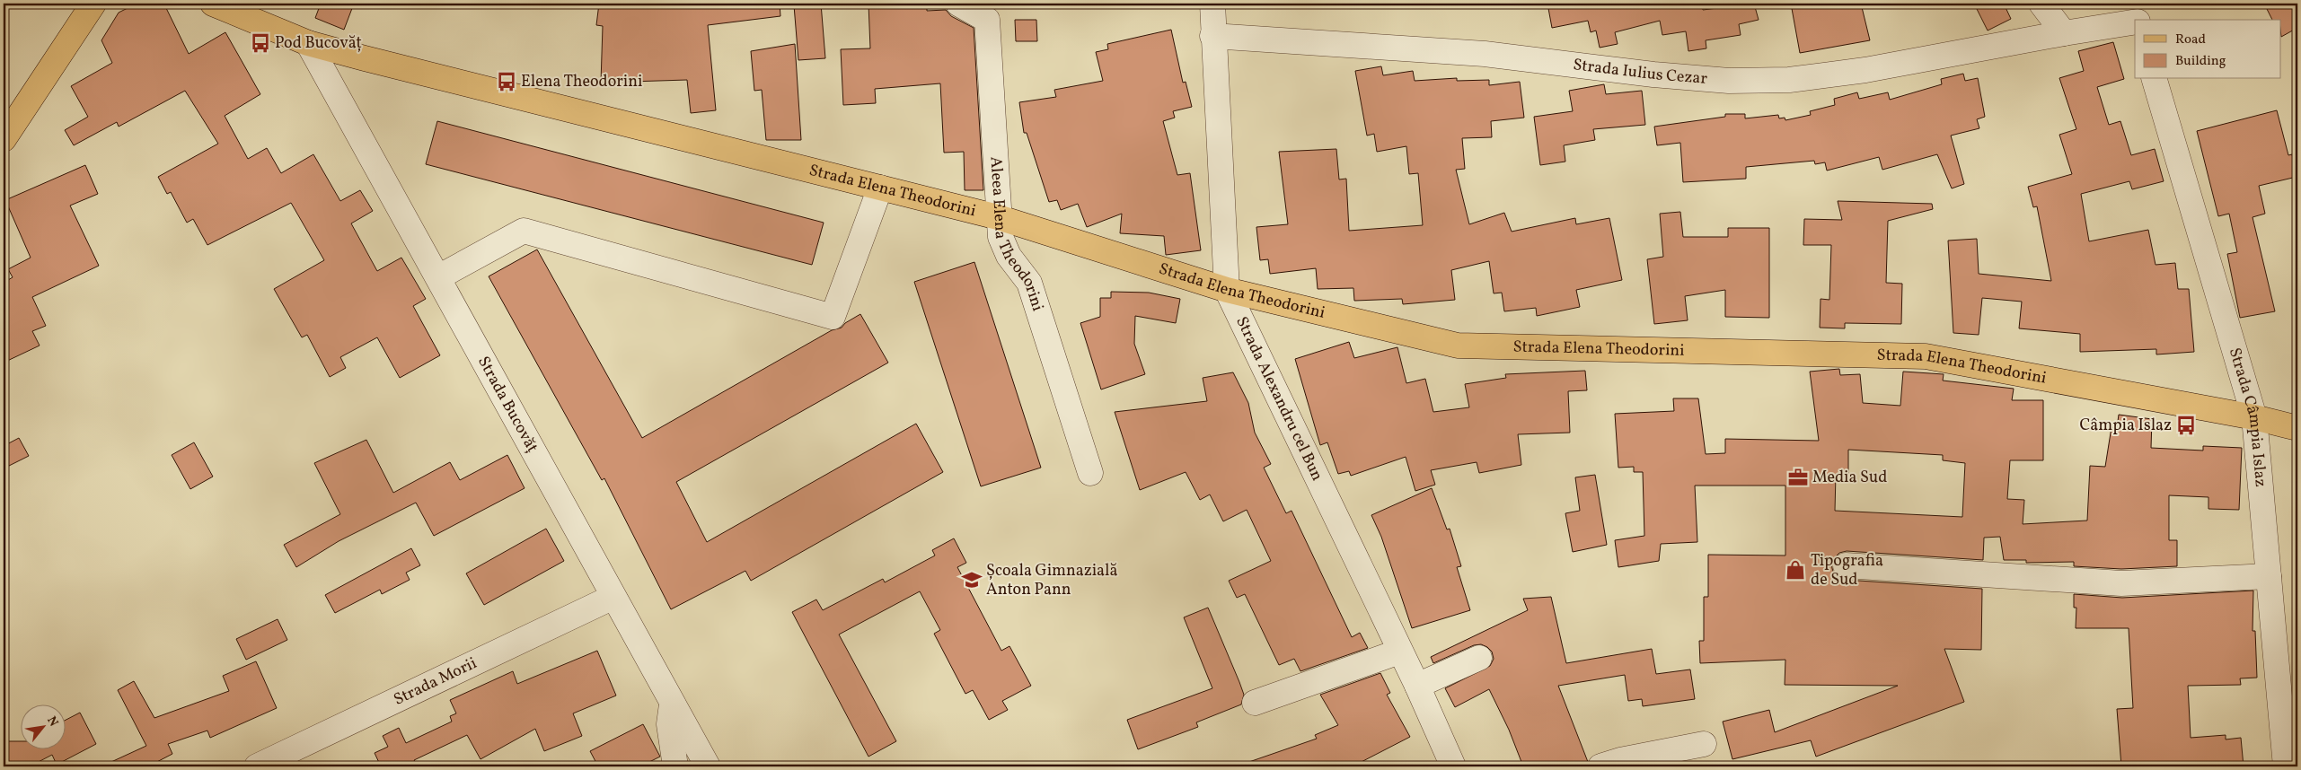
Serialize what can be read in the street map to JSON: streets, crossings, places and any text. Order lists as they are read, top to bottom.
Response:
{
  "streets": {
    "main road": ["Strada Elena Theodorini"],
    "street": [
      "Strada Iulius Cezar",
      "Aleea Elena Theodorini",
      "Strada Alexandru cel Bun",
      "Strada Bucovăț",
      "Strada Câmpia Islaz",
      "Strada Morii"
    ]
  },
  "crossings": [
    ["Strada Iulius Cezar", "Strada Alexandru cel Bun"],
    ["Strada Elena Theodorini", "Aleea Elena Theodorini"],
    ["Strada Elena Theodorini", "Strada Alexandru cel Bun"],
    ["Strada Elena Theodorini", "Strada Bucovăț"],
    ["Strada Elena Theodorini", "Strada Câmpia Islaz"],
    ["Strada Bucovăț", "Strada Morii"]
  ],
  "places": {
    "bus stop": ["Pod Bucovăț", "Elena Theodorini", "Câmpia Islaz"],
    "office": ["Media Sud"],
    "shop": ["Tipografia de Sud"],
    "school or university": ["Școala Gimnazială Anton Pann"]
  },
  "legend": ["Road", "Building"],
  "north": "top right"
}
